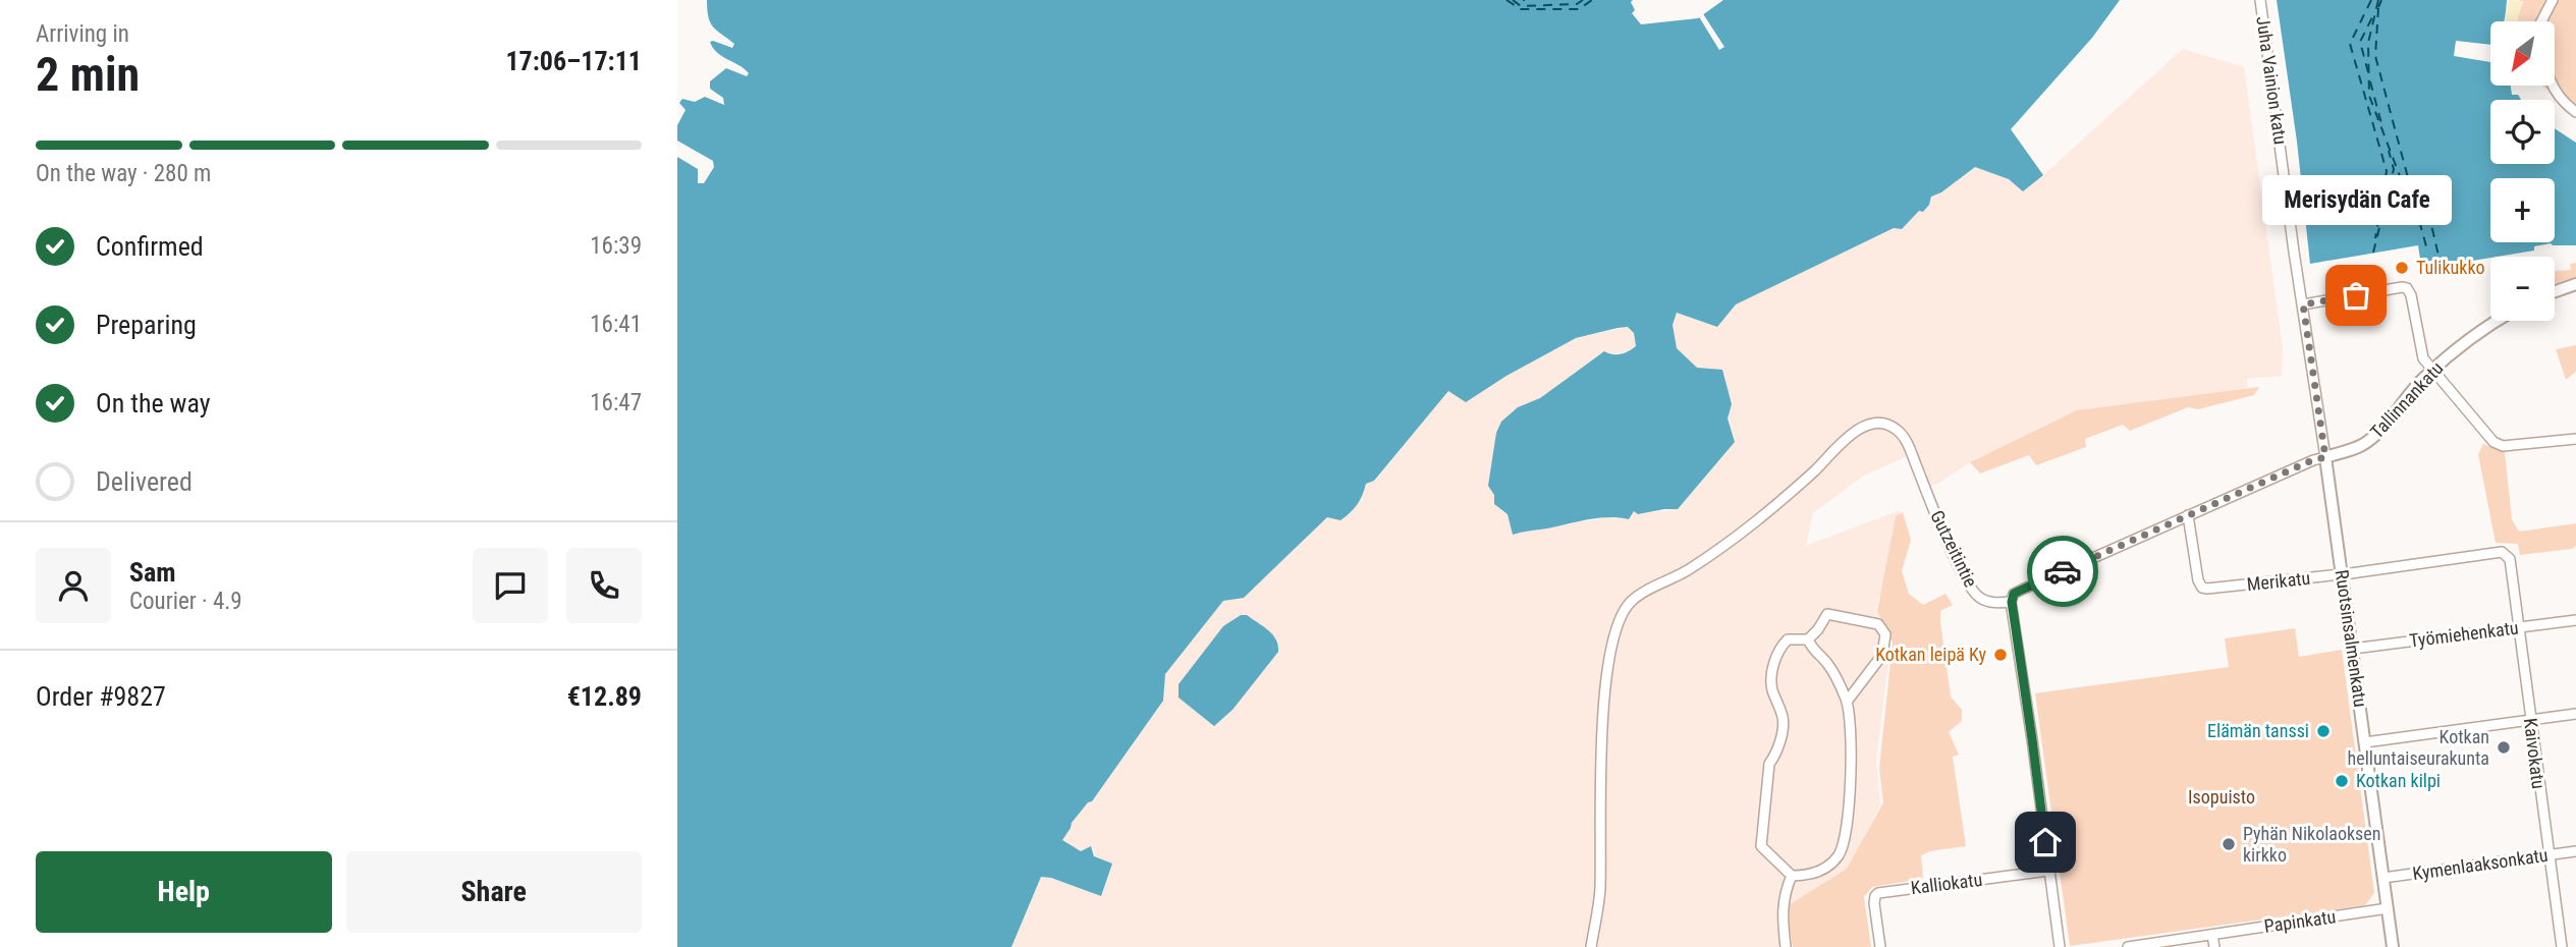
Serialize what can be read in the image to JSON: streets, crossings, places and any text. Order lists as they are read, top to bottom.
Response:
{
  "streets": {
    "street": [
      "Juha Vainion katu",
      "Tallinnankatu",
      "Gutzeitintie",
      "Merikatu",
      "Työmiehenkatu",
      "Ruotsinsalmenkatu",
      "Kaivokatu",
      "Kymenlaaksonkatu",
      "Kalliokatu",
      "Papinkatu"
    ]
  },
  "crossings": [
    ["Juha Vainion katu", "Tallinnankatu"],
    ["Juha Vainion katu", "Ruotsinsalmenkatu"],
    ["Tallinnankatu", "Ruotsinsalmenkatu"],
    ["Merikatu", "Ruotsinsalmenkatu"],
    ["Merikatu", "Kaivokatu"],
    ["Työmiehenkatu", "Ruotsinsalmenkatu"],
    ["Työmiehenkatu", "Kaivokatu"],
    ["Ruotsinsalmenkatu", "Kymenlaaksonkatu"],
    ["Ruotsinsalmenkatu", "Papinkatu"],
    ["Kaivokatu", "Kymenlaaksonkatu"]
  ],
  "parks": ["Isopuisto"],
  "places": [
    "Tulikukko",
    "Merisydän Cafe",
    "Kotkan leipä Ky",
    "Elämän tanssi",
    "Kotkan helluntaiseurakunta",
    "Kotkan kilpi",
    "Pyhän Nikolaoksen kirkko"
  ],
  "north": "bottom left",
  "page": {
    "heading": ["2 min", "Arriving in", "17:06–17:11"],
    "panel": [
      "Sam",
      "Courier · 4.9",
      "Order #9827",
      "€12.89"
    ],
    "map_buttons": ["+", "−"],
    "bar": "On the way · 280 m",
    "bubble": "Merisydän Cafe",
    "list": [
      ["Confirmed", "16:39"],
      ["Preparing", "16:41"],
      ["On the way", "16:47"],
      "Delivered"
    ],
    "buttons": ["Help", "Share"]
  }
}
